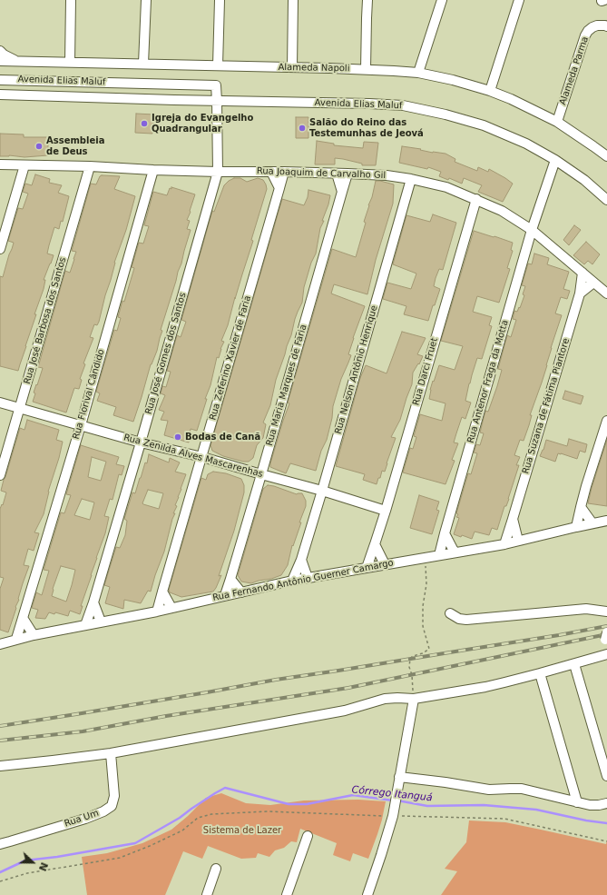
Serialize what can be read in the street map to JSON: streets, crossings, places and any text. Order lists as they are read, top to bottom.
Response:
{
  "streets": {
    "street": [
      "Alameda Napoli",
      "Alameda Parma",
      "Avenida Elias Maluf",
      "Rua Joaquim de Carvalho Gil",
      "Rua José Barbosa dos Santos",
      "Rua José Gomes dos Santos",
      "Rua Zeferino Xavier de Faria",
      "Rua Nelson Antônio Henrique",
      "Rua Darci Fruet",
      "Rua Antenor Fraga da Motta",
      "Rua Maria Marques de Faria",
      "Rua Florival Cândido",
      "Rua Suzana de Fátima Piantore",
      "Rua Zenilda Alves Mascarenhas",
      "Rua Fernando Antônio Guerner Camargo",
      "Rua Um"
    ]
  },
  "crossings": [
    ["Alameda Napoli", "Alameda Parma"],
    ["Avenida Elias Maluf", "Rua José Gomes dos Santos"],
    ["Avenida Elias Maluf", "Rua Antenor Fraga da Motta"],
    ["Rua Joaquim de Carvalho Gil", "Rua José Barbosa dos Santos"],
    ["Rua Joaquim de Carvalho Gil", "Rua José Gomes dos Santos"],
    ["Rua Joaquim de Carvalho Gil", "Rua Zeferino Xavier de Faria"],
    ["Rua Joaquim de Carvalho Gil", "Rua Nelson Antônio Henrique"],
    ["Rua Joaquim de Carvalho Gil", "Rua Darci Fruet"],
    ["Rua Joaquim de Carvalho Gil", "Rua Antenor Fraga da Motta"],
    ["Rua Joaquim de Carvalho Gil", "Rua Maria Marques de Faria"],
    ["Rua Joaquim de Carvalho Gil", "Rua Florival Cândido"],
    ["Rua Joaquim de Carvalho Gil", "Rua Suzana de Fátima Piantore"],
    ["Rua José Barbosa dos Santos", "Rua Zenilda Alves Mascarenhas"],
    ["Rua José Gomes dos Santos", "Rua Zenilda Alves Mascarenhas"],
    ["Rua José Gomes dos Santos", "Rua Fernando Antônio Guerner Camargo"],
    ["Rua Zeferino Xavier de Faria", "Rua Zenilda Alves Mascarenhas"],
    ["Rua Zeferino Xavier de Faria", "Rua Fernando Antônio Guerner Camargo"],
    ["Rua Nelson Antônio Henrique", "Rua Zenilda Alves Mascarenhas"],
    ["Rua Nelson Antônio Henrique", "Rua Fernando Antônio Guerner Camargo"],
    ["Rua Darci Fruet", "Rua Zenilda Alves Mascarenhas"],
    ["Rua Darci Fruet", "Rua Fernando Antônio Guerner Camargo"],
    ["Rua Antenor Fraga da Motta", "Rua Fernando Antônio Guerner Camargo"],
    ["Rua Maria Marques de Faria", "Rua Zenilda Alves Mascarenhas"],
    ["Rua Maria Marques de Faria", "Rua Fernando Antônio Guerner Camargo"],
    ["Rua Florival Cândido", "Rua Zenilda Alves Mascarenhas"],
    ["Rua Florival Cândido", "Rua Fernando Antônio Guerner Camargo"],
    ["Rua Suzana de Fátima Piantore", "Rua Fernando Antônio Guerner Camargo"]
  ],
  "water": ["Córrego Itanguá"],
  "parks": ["Sistema de Lazer"],
  "places": [
    "Igreja do Evangelho Quadrangular",
    "Salão do Reino das Testemunhas de Jeová",
    "Assembleia de Deus",
    "Bodas de Canã"
  ],
  "north": "right"
}
